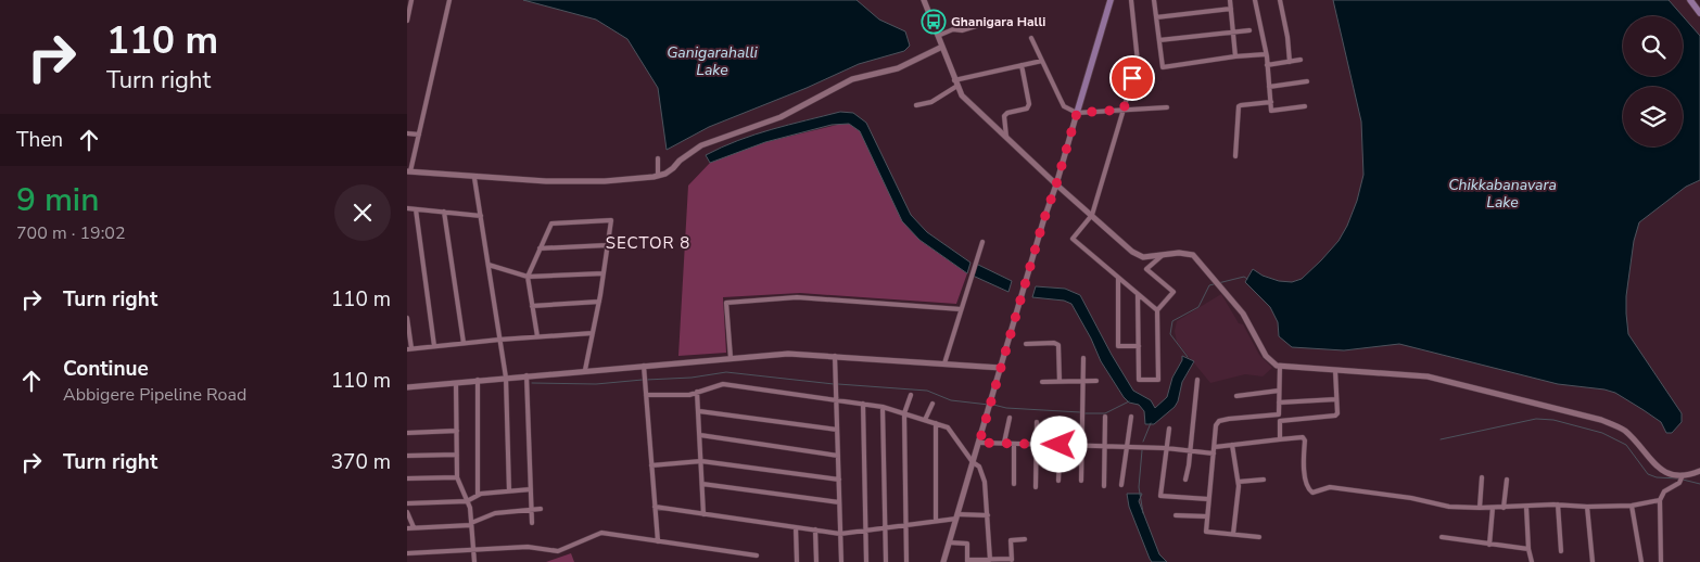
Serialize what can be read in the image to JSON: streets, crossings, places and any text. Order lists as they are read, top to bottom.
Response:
{
  "districts": ["SECTOR 8"],
  "water": ["Ganigarahalli Lake", "Chikkabanavara Lake"],
  "places": {
    "bus stop": ["Ghanigara Halli"]
  },
  "page": {
    "turn": ["110 m", "Turn right"],
    "then": "Then",
    "heading": ["9 min", "700 m · 19:02"],
    "list": [
      {
        "name": "Turn right",
        "value": "110 m"
      },
      {
        "name": "Continue",
        "note": "Abbigere Pipeline Road",
        "value": "110 m"
      },
      {
        "name": "Turn right",
        "value": "370 m"
      }
    ]
  }
}
